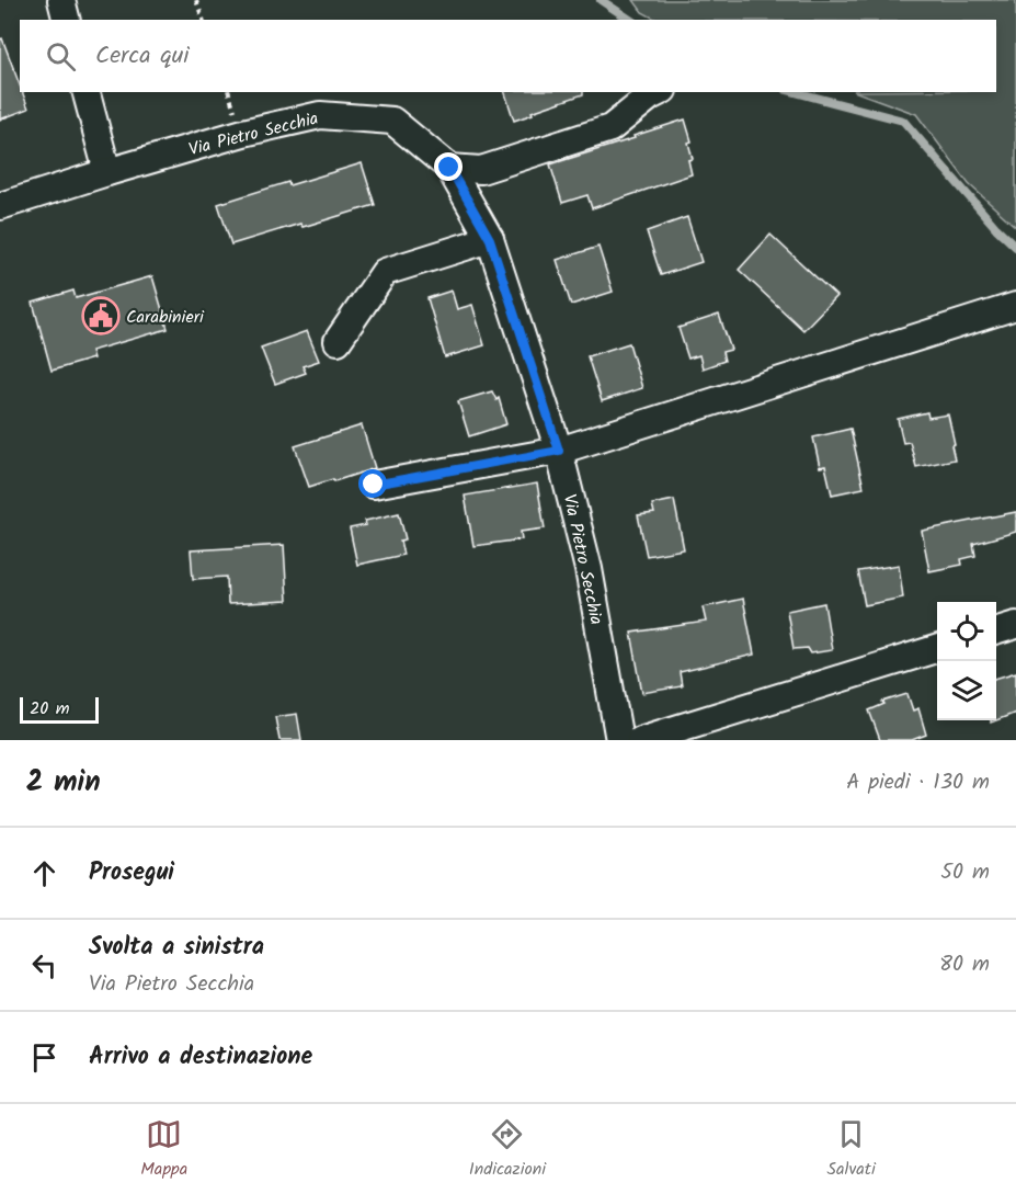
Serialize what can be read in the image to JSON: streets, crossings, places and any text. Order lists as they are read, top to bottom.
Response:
{
  "streets": {
    "street": ["Via Pietro Secchia"]
  },
  "places": {
    "public building": ["Carabinieri"]
  },
  "scale_bar": "20 m",
  "page": {
    "search": "Cerca qui",
    "scale": "20 m",
    "heading": ["2 min", "A piedi · 130 m"],
    "list": [
      ["Prosegui", "50 m"],
      ["Svolta a sinistra", "Via Pietro Secchia", "80 m"],
      "Arrivo a destinazione"
    ],
    "nav": ["Mappa", "Indicazioni", "Salvati"]
  }
}
